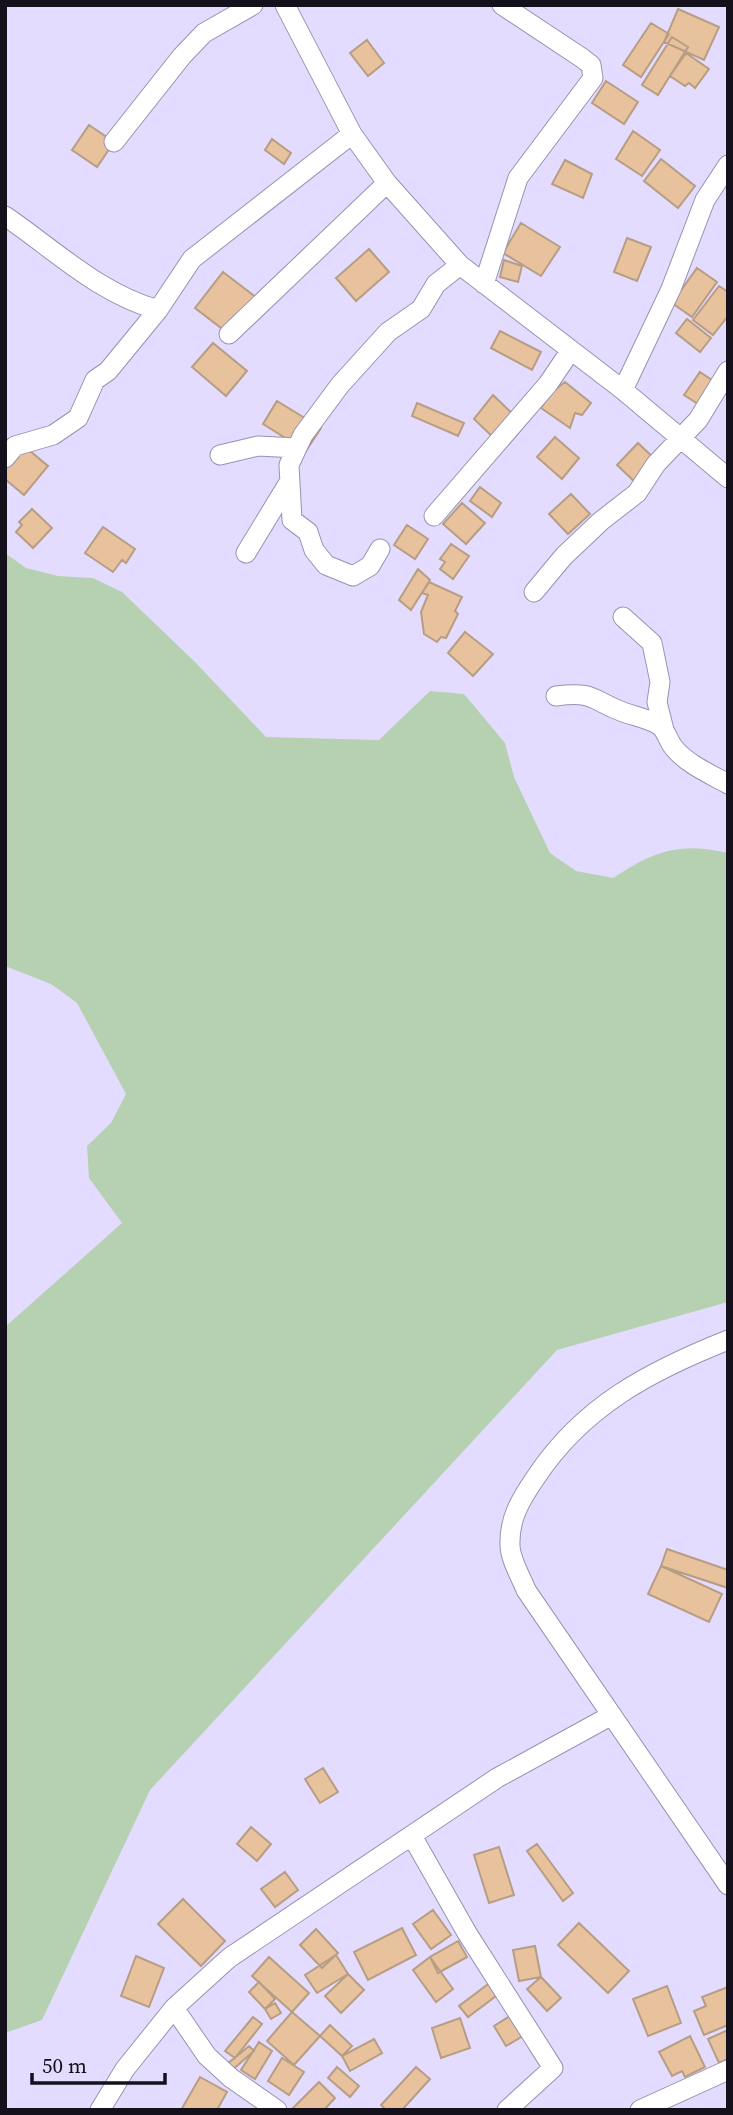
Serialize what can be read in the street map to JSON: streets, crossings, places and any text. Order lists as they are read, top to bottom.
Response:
{
  "scale_bar": "50 m"
}
